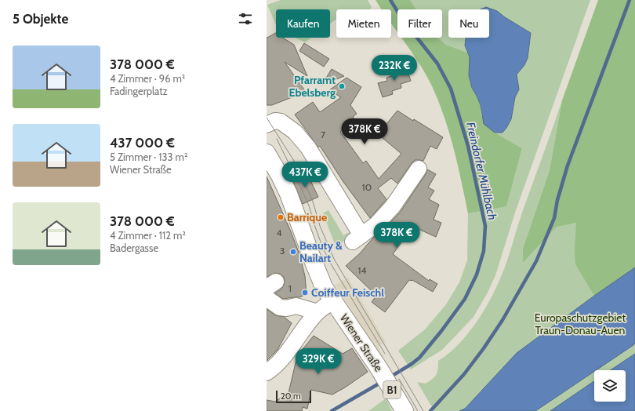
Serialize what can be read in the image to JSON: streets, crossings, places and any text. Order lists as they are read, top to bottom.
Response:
{
  "streets": {
    "main road": ["Wiener Straße", "B1"]
  },
  "water": ["Freindorfer Mühlbach"],
  "parks": ["Europaschutzgebiet Traun-Donau-Auen"],
  "places": [
    "Pfarramt Ebelsberg",
    "Barrique",
    "Beauty & Nailart",
    "Coiffeur Feischl"
  ],
  "house_numbers": [
    "7",
    "10",
    "4",
    "3",
    "14",
    "1"
  ],
  "scale_bar": "20 m",
  "page": {
    "heading": "5 Objekte",
    "chip": [
      "Kaufen",
      "Mieten",
      "Filter",
      "Neu"
    ],
    "list": [
      {
        "name": "378 000 €",
        "note": "4 Zimmer · 96 m² · Fadingerplatz"
      },
      {
        "name": "437 000 €",
        "note": "5 Zimmer · 133 m² · Wiener Straße"
      },
      {
        "name": "378 000 €",
        "note": "4 Zimmer · 112 m² · Badergasse"
      }
    ],
    "price": [
      "232K €",
      "378K €",
      "437K €",
      "378K €",
      "329K €"
    ],
    "scale": "20 m"
  }
}
